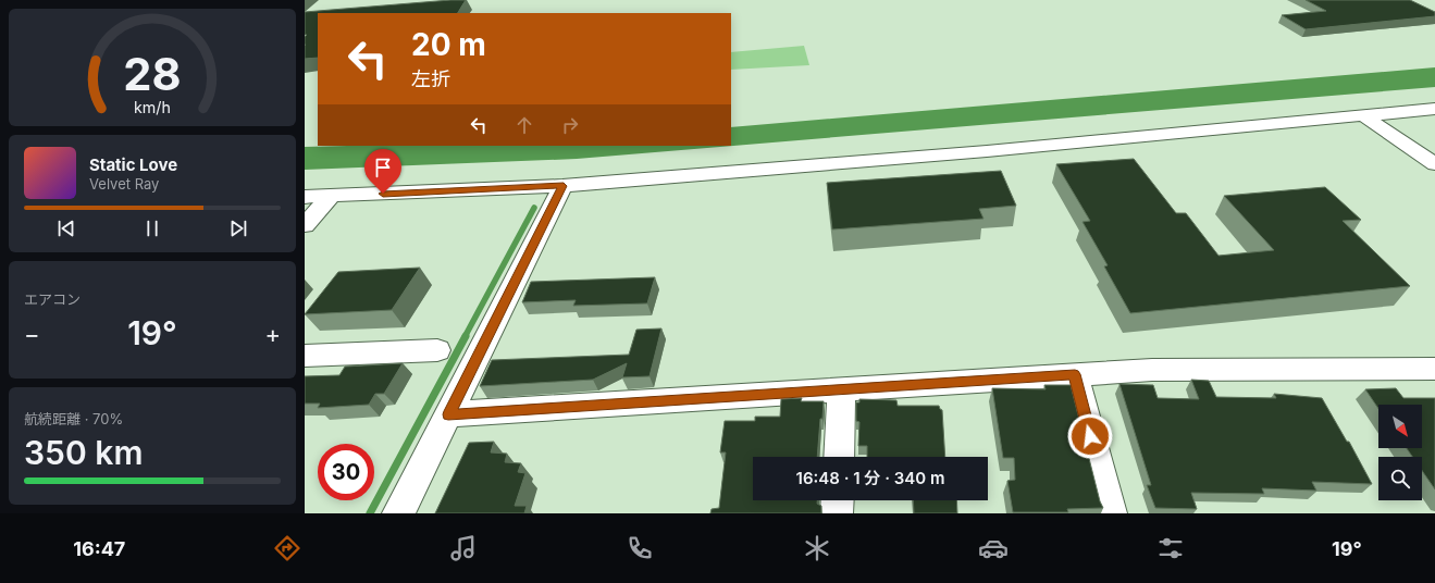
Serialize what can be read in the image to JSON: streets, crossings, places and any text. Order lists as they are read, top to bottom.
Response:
{
  "north": "bottom right",
  "page": {
    "turn": ["20 m", "左折"],
    "song": ["Static Love", "Velvet Ray"],
    "tile": [
      "エアコン",
      ["航続距離 · 70%", "350 km"]
    ],
    "heat": ["−", "19°", "+"],
    "limit": "30",
    "trip": "16:48 · 1 分 · 340 m",
    "tabs": ["16:47", "19°"],
    "gauge": ["28", "km/h"]
  }
}
